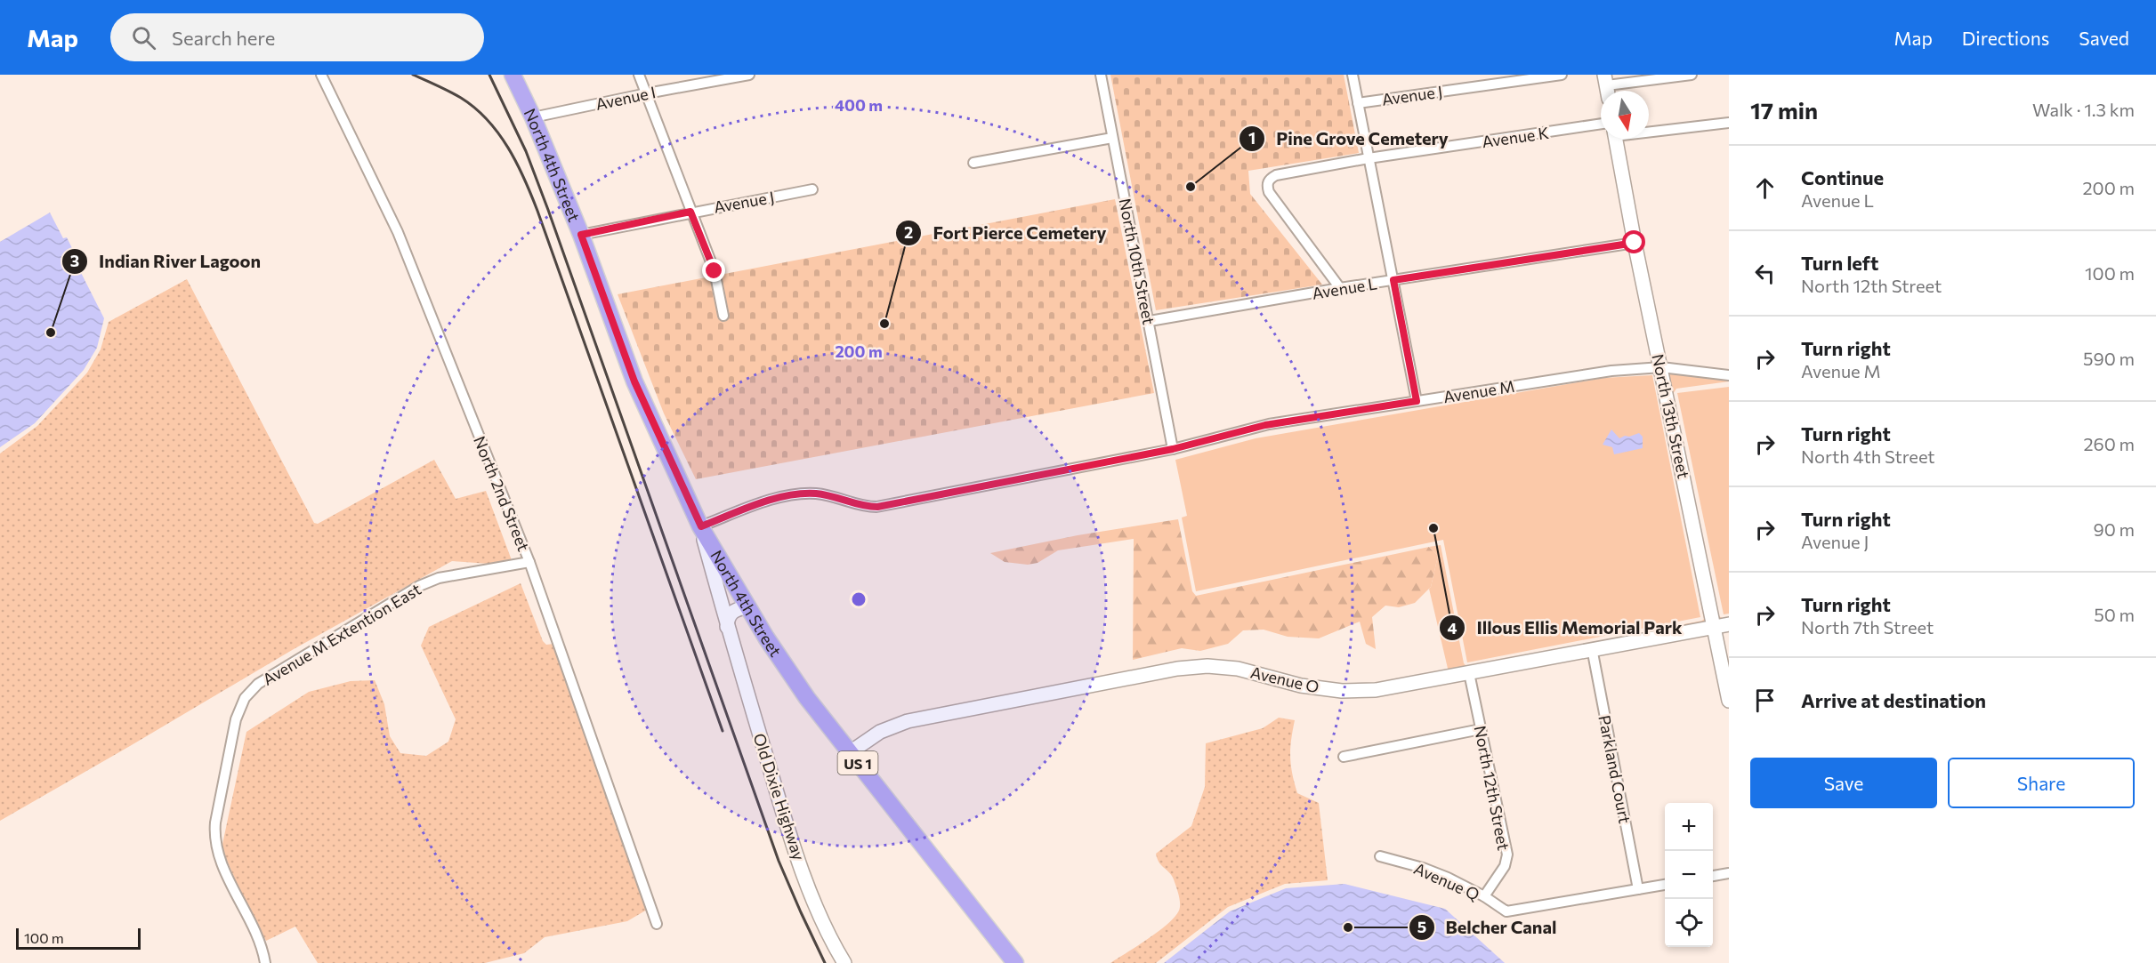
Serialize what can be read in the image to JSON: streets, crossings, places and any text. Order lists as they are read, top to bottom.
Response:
{
  "streets": {
    "main road": ["North 4th Street", "US 1"],
    "street": [
      "Avenue J",
      "Avenue I",
      "Avenue K",
      "North 10th Street",
      "Avenue L",
      "Avenue M",
      "North 13th Street",
      "North 2nd Street",
      "Avenue M Extention East",
      "Avenue O",
      "Parkland Court",
      "North 12th Street",
      "Old Dixie Highway",
      "Avenue Q"
    ]
  },
  "crossings": [
    ["Avenue J", "North 4th Street"],
    ["Avenue I", "North 4th Street"],
    ["Avenue K", "Avenue L"],
    ["North 4th Street", "Avenue M"],
    ["North 4th Street", "Avenue O"],
    ["North 4th Street", "Old Dixie Highway"],
    ["North 10th Street", "Avenue L"],
    ["North 10th Street", "Avenue M"],
    ["Avenue L", "North 13th Street"],
    ["Avenue M", "North 13th Street"],
    ["Avenue M", "Old Dixie Highway"],
    ["North 13th Street", "Avenue O"],
    ["North 2nd Street", "Avenue M Extention East"],
    ["Avenue O", "Parkland Court"],
    ["Avenue O", "North 12th Street"],
    ["Parkland Court", "Avenue Q"],
    ["North 12th Street", "Avenue Q"]
  ],
  "places": [
    "Pine Grove Cemetery",
    "Fort Pierce Cemetery",
    "Indian River Lagoon",
    "Illous Ellis Memorial Park",
    "Belcher Canal"
  ],
  "scale_bar": "100 m",
  "north": "bottom",
  "page": {
    "header": "Map",
    "search": "Search here",
    "nav": ["Map", "Directions", "Saved"],
    "heading": ["17 min", "Walk · 1.3 km"],
    "list": [
      ["Continue", "Avenue L", "200 m"],
      ["Turn left", "North 12th Street", "100 m"],
      ["Turn right", "Avenue M", "590 m"],
      ["Turn right", "North 4th Street", "260 m"],
      ["Turn right", "Avenue J", "90 m"],
      ["Turn right", "North 7th Street", "50 m"],
      "Arrive at destination"
    ],
    "buttons": ["Save", "Share"],
    "map_buttons": ["+", "−"],
    "scale": "100 m"
  },
  "rings": ["400 m", "200 m"]
}
